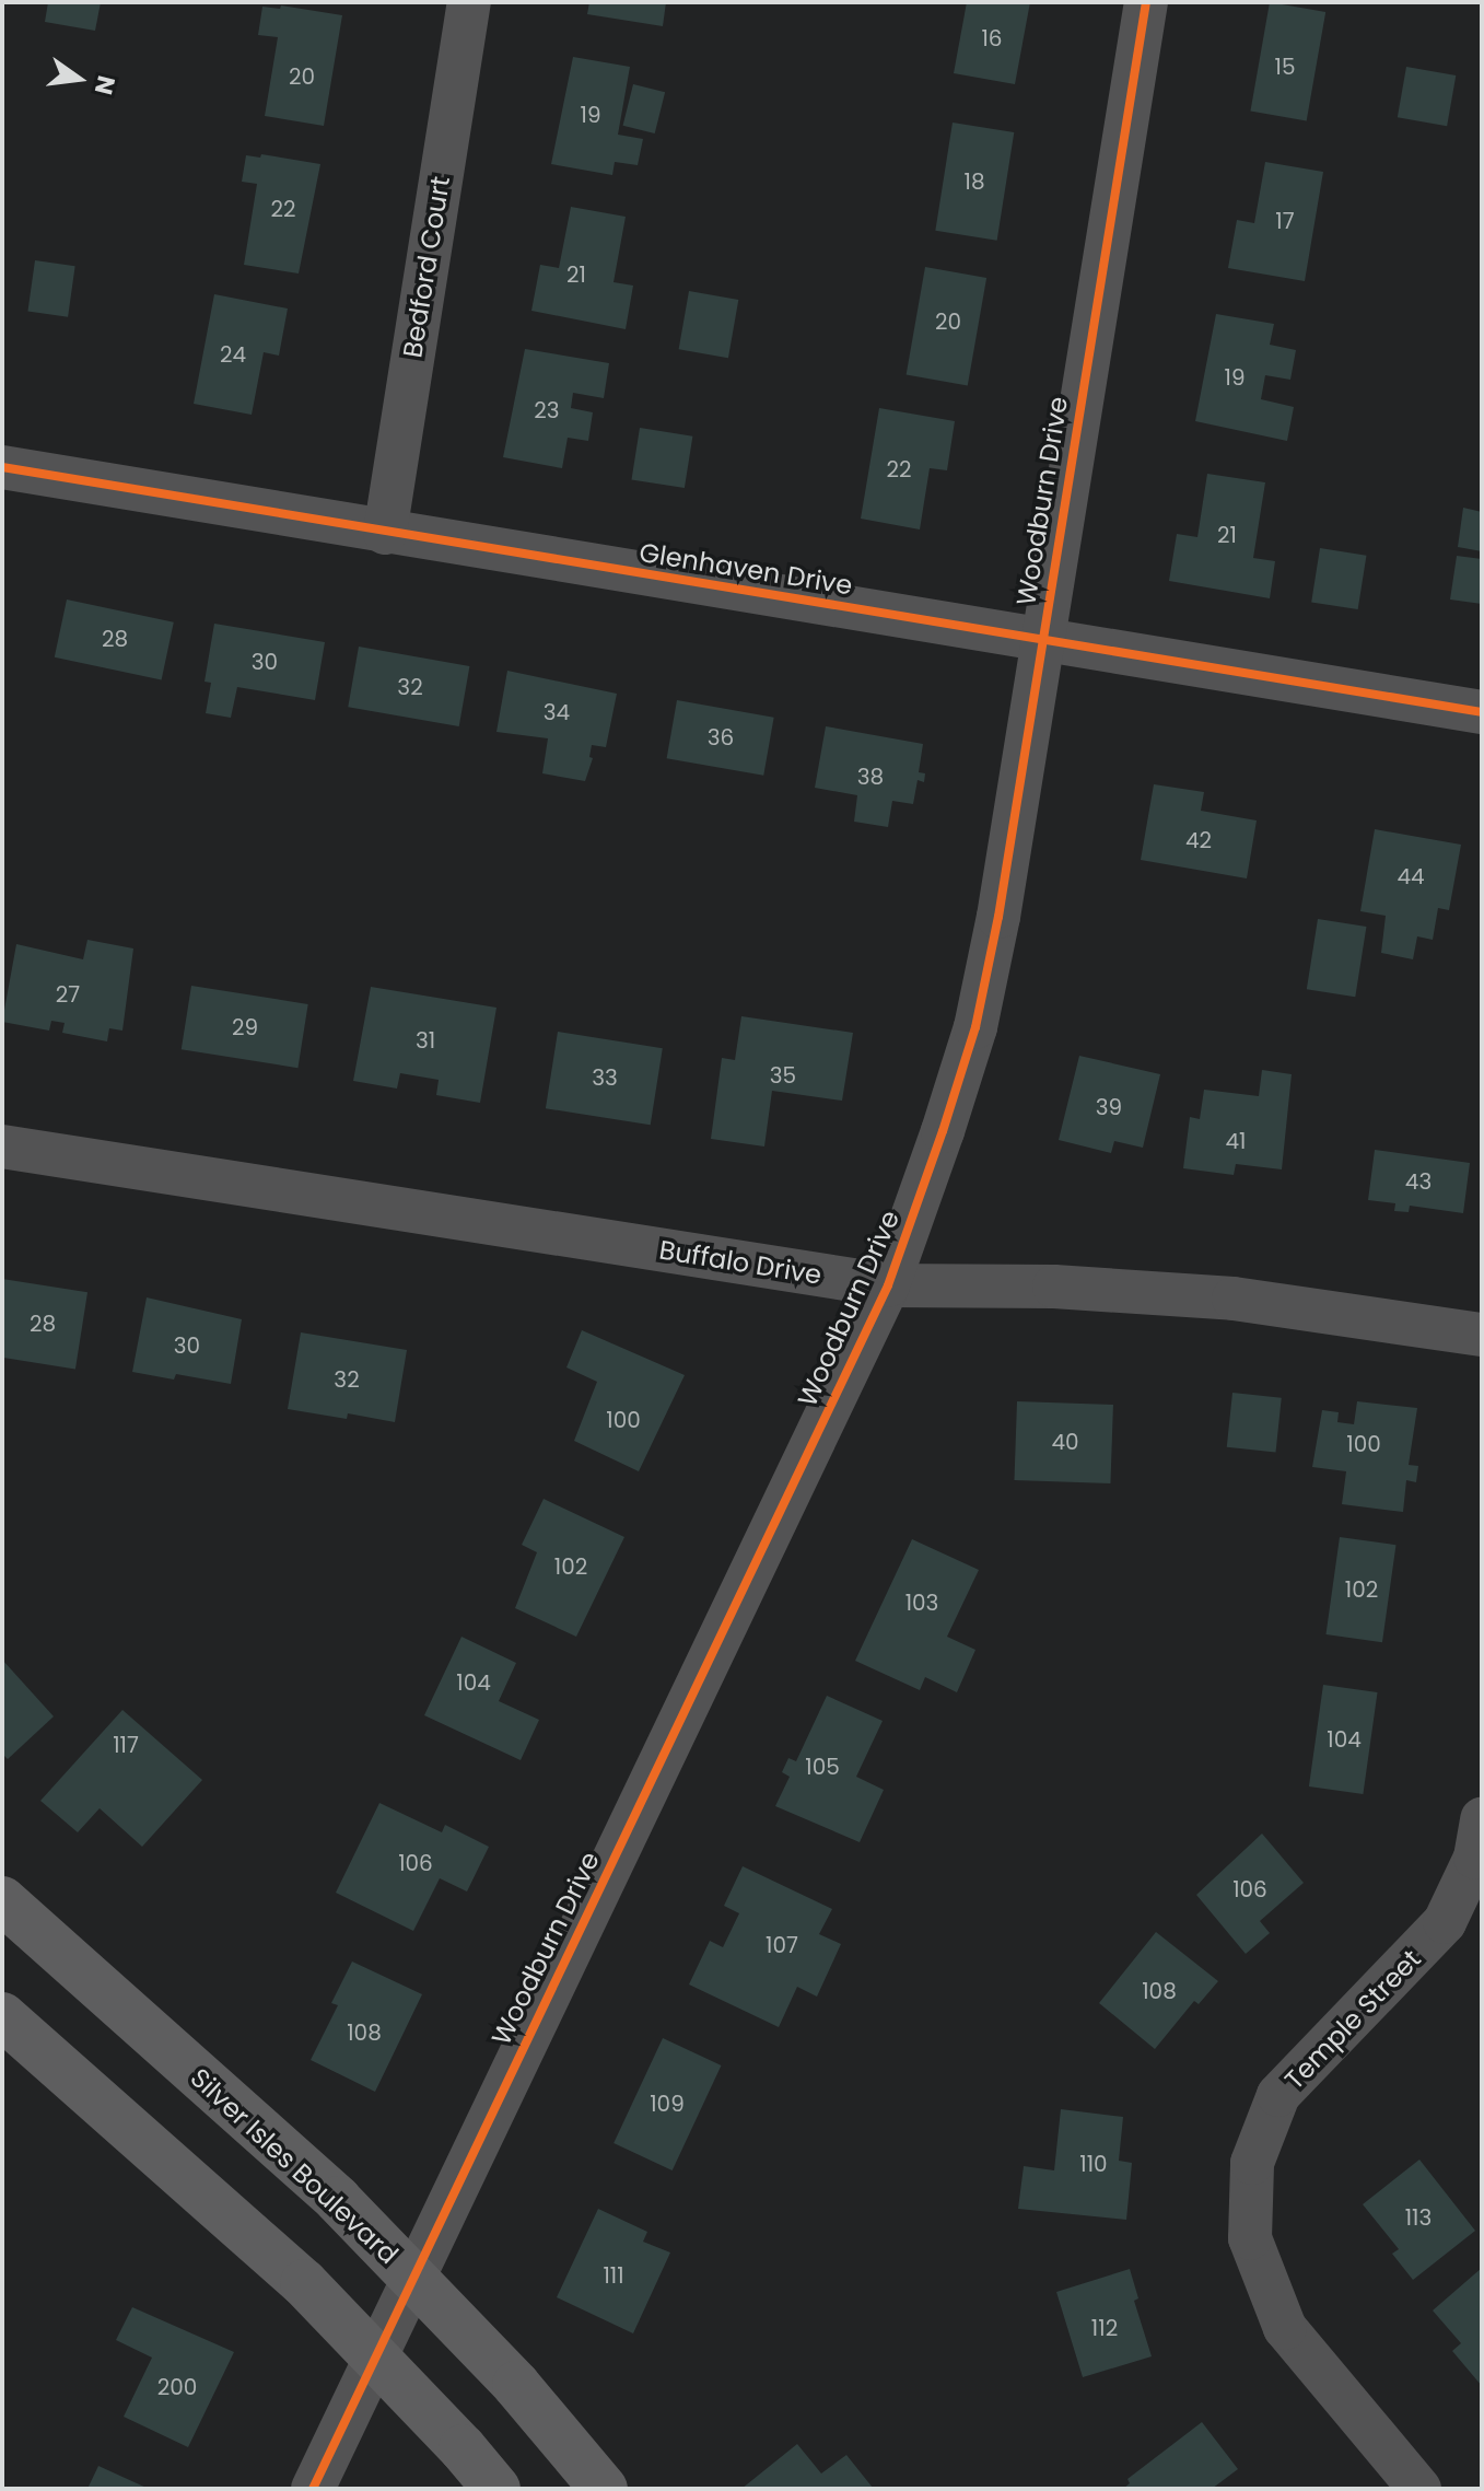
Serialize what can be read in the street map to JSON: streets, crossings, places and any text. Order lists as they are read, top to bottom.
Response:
{
  "streets": {
    "street": [
      "Bedford Court",
      "Woodburn Drive",
      "Glenhaven Drive",
      "Buffalo Drive",
      "Temple Street",
      "Silver Isles Boulevard"
    ]
  },
  "crossings": [
    ["Bedford Court", "Glenhaven Drive"],
    ["Woodburn Drive", "Glenhaven Drive"],
    ["Woodburn Drive", "Buffalo Drive"],
    ["Woodburn Drive", "Silver Isles Boulevard"]
  ],
  "house_numbers": [
    "16",
    "15",
    "20",
    "19",
    "18",
    "22",
    "17",
    "21",
    "20",
    "24",
    "19",
    "23",
    "22",
    "21",
    "28",
    "30",
    "32",
    "34",
    "36",
    "38",
    "42",
    "44",
    "27",
    "29",
    "31",
    "35",
    "33",
    "39",
    "41",
    "43",
    "28",
    "30",
    "32",
    "100",
    "40",
    "100",
    "102",
    "102",
    "103",
    "104",
    "104",
    "117",
    "105",
    "106",
    "106",
    "107",
    "108",
    "108",
    "109",
    "110",
    "113",
    "111",
    "112",
    "200"
  ],
  "north": "right"
}
